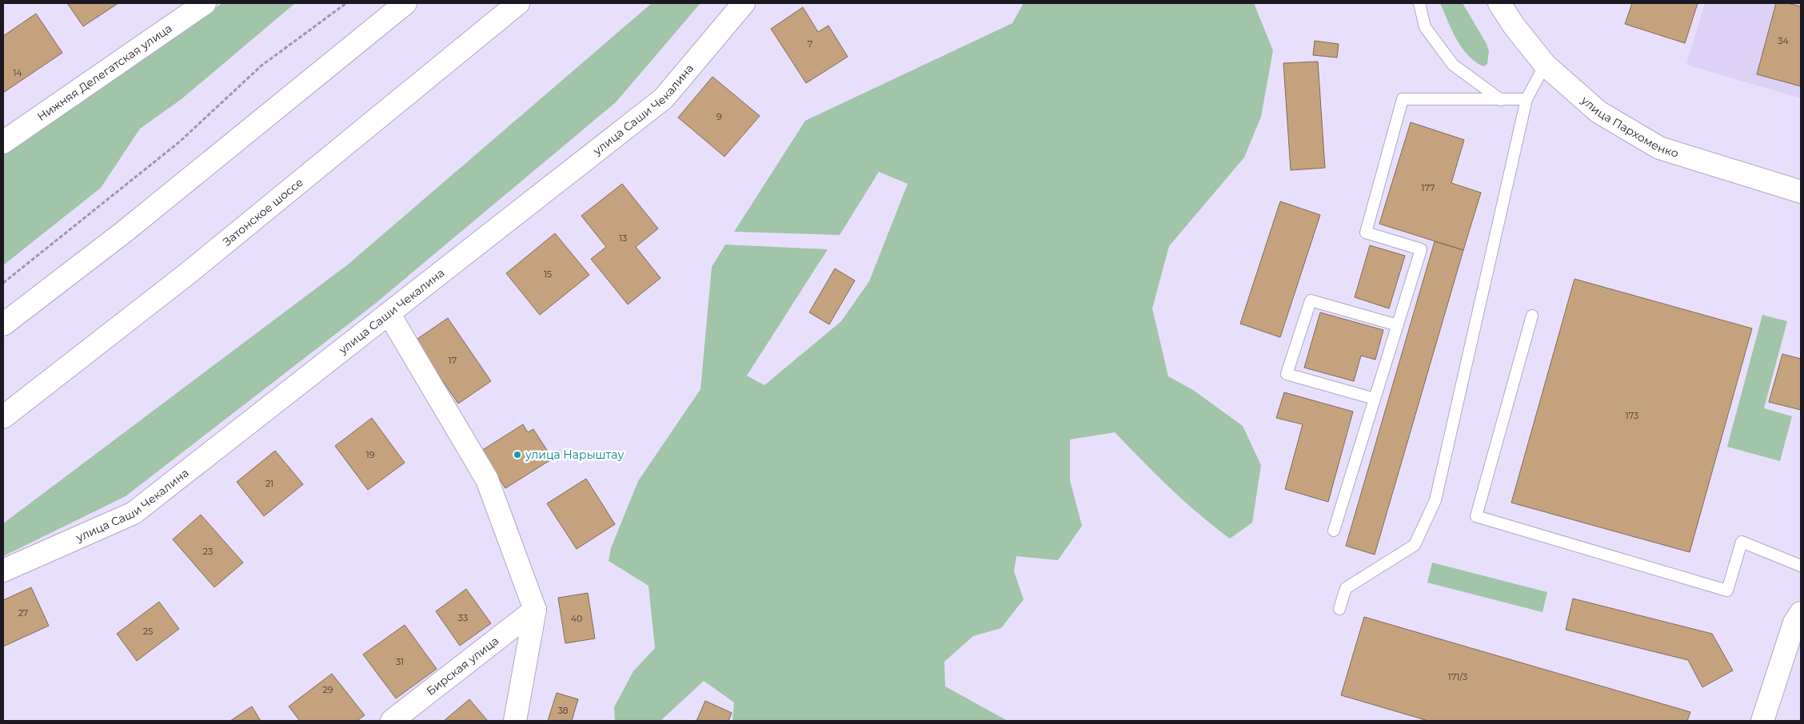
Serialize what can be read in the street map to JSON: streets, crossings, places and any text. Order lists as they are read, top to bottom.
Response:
{
  "streets": {
    "street": [
      "Нижняя Делегатская улица",
      "улица Саши Чекалина",
      "улица Пархоменко",
      "Затонское шоссе",
      "Бирская улица"
    ]
  },
  "places": ["улица Нарыштау"],
  "house_numbers": [
    "34",
    "7",
    "14",
    "9",
    "177",
    "13",
    "15",
    "17",
    "173",
    "19",
    "21",
    "23",
    "27",
    "33",
    "40",
    "25",
    "31",
    "171/3",
    "29",
    "38"
  ]
}
